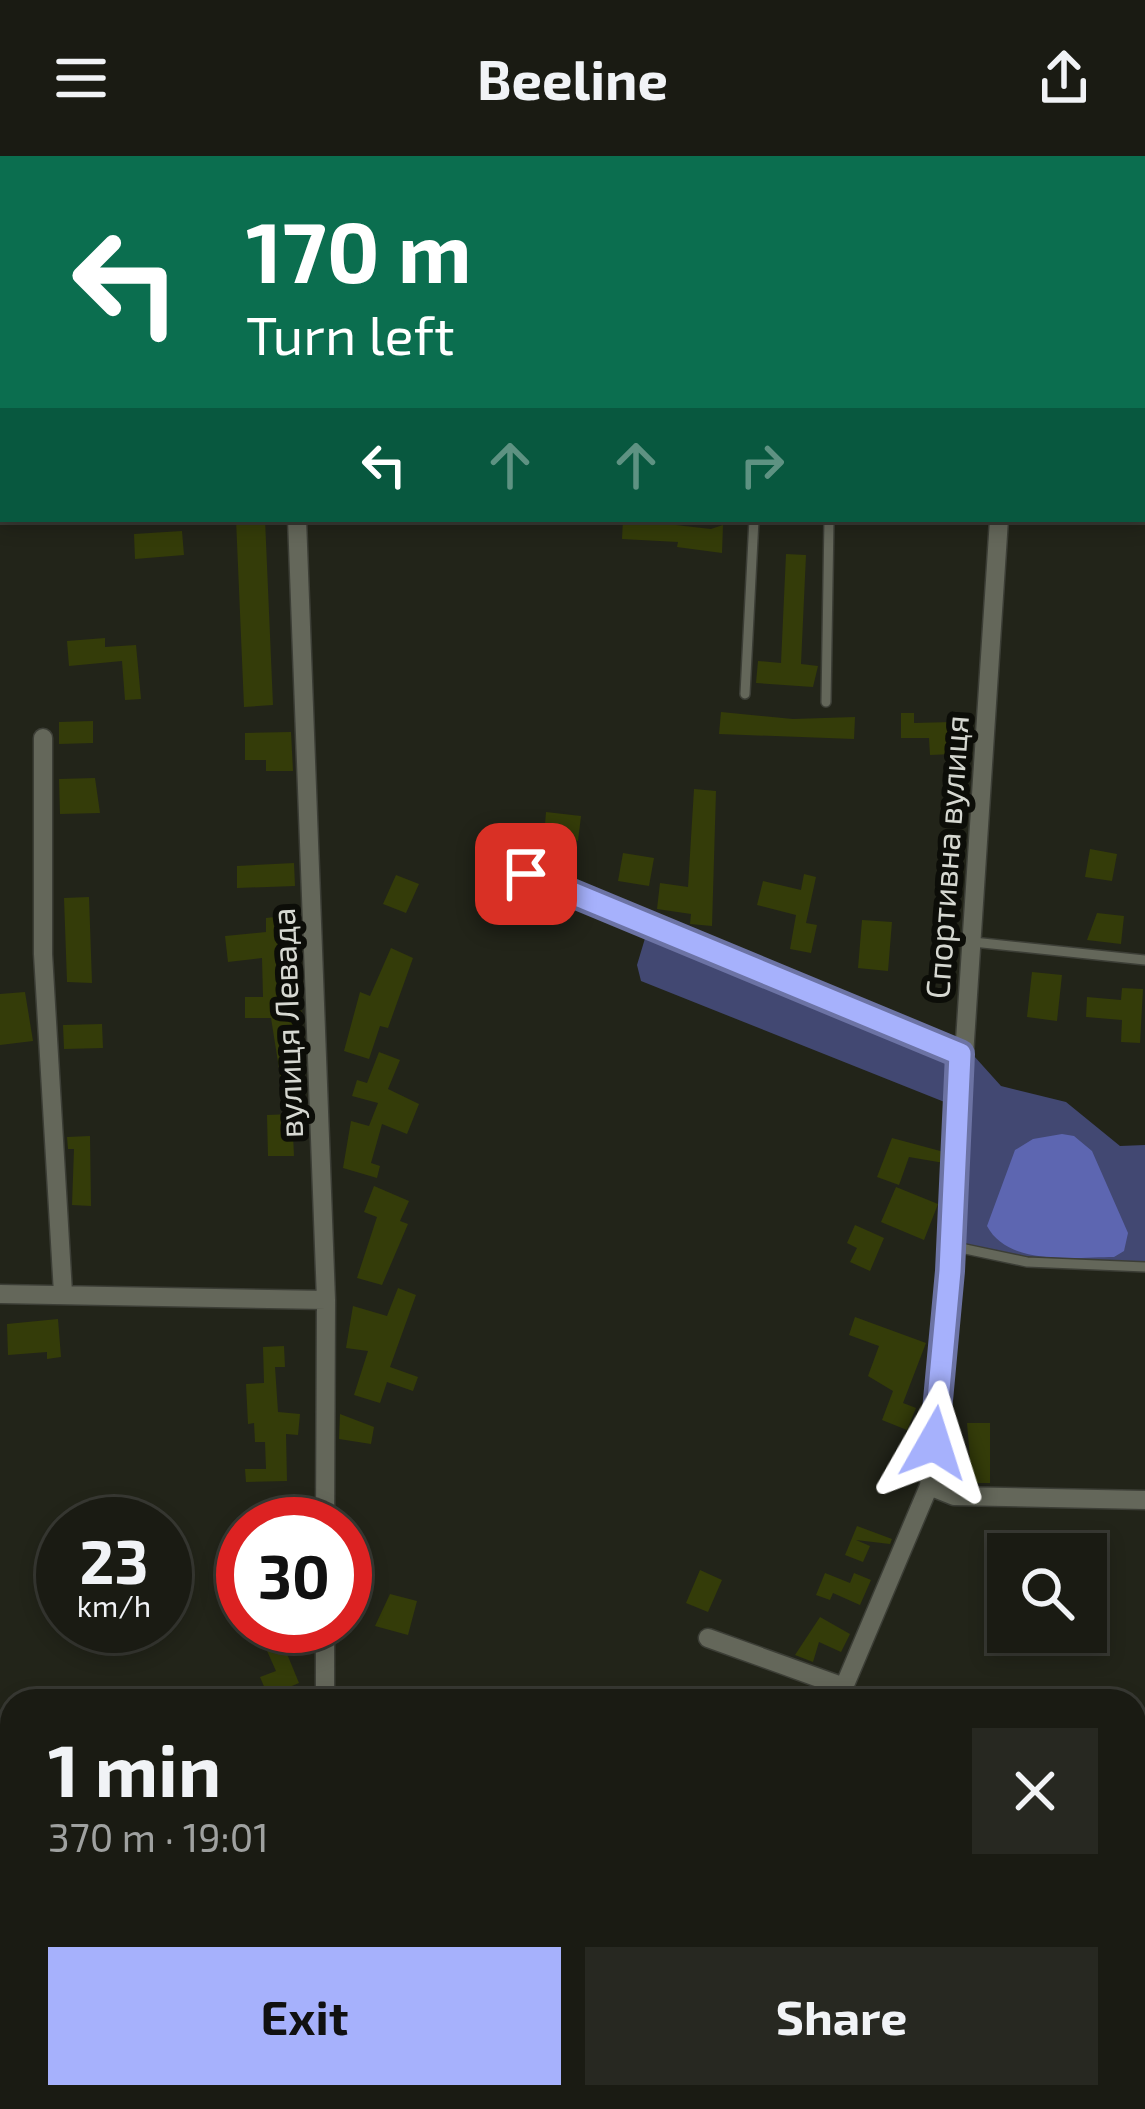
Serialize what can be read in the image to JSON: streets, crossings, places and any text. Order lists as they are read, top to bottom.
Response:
{
  "streets": {
    "street": ["Спортивна вулиця", "вулиця Левада"]
  },
  "page": {
    "header": "Beeline",
    "turn": ["170 m", "Turn left"],
    "speed": "23 km/h",
    "limit": "30",
    "heading": ["1 min", "370 m · 19:01"],
    "buttons": ["Exit", "Share"]
  }
}
